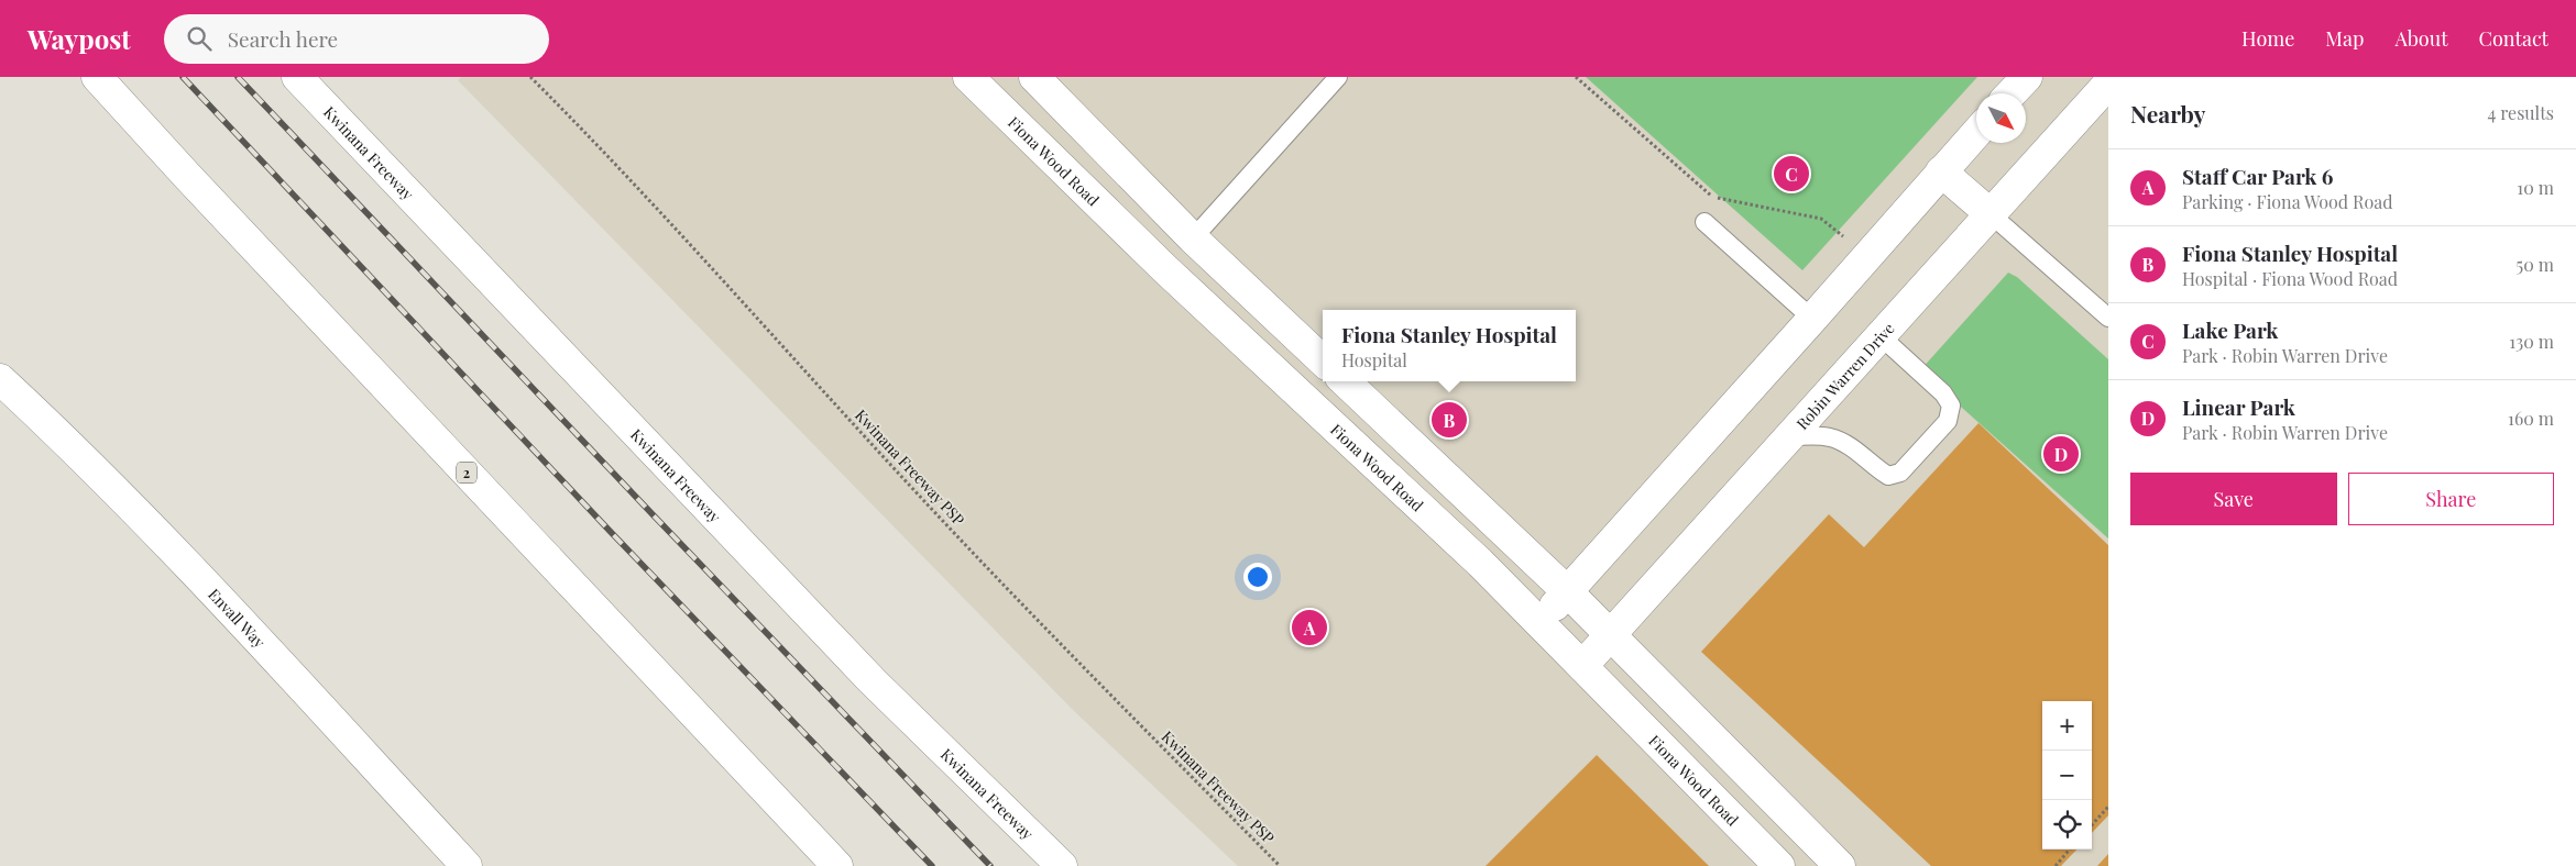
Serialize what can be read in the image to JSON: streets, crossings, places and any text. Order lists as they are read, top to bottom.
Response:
{
  "streets": {
    "main road": [
      "Kwinana Freeway",
      "Fiona Wood Road",
      "Robin Warren Drive",
      "2",
      "Envall Way"
    ],
    "path": ["Kwinana Freeway PSP"]
  },
  "crossings": [
    ["Fiona Wood Road", "Robin Warren Drive"]
  ],
  "north": "bottom right",
  "page": {
    "header": "Waypost",
    "search": "Search here",
    "nav": [
      "Home",
      "Map",
      "About",
      "Contact"
    ],
    "heading": ["Nearby", "4 results"],
    "list": [
      {
        "mark": "A",
        "name": "Staff Car Park 6",
        "note": "Parking · Fiona Wood Road",
        "value": "10 m"
      },
      {
        "mark": "B",
        "name": "Fiona Stanley Hospital",
        "note": "Hospital · Fiona Wood Road",
        "value": "50 m"
      },
      {
        "mark": "C",
        "name": "Lake Park",
        "note": "Park · Robin Warren Drive",
        "value": "130 m"
      },
      {
        "mark": "D",
        "name": "Linear Park",
        "note": "Park · Robin Warren Drive",
        "value": "160 m"
      }
    ],
    "pins": [
      "C",
      "B",
      "D",
      "A"
    ],
    "popup": ["Fiona Stanley Hospital", "Hospital"],
    "buttons": ["Save", "Share"],
    "map_buttons": ["+", "−"]
  }
}
